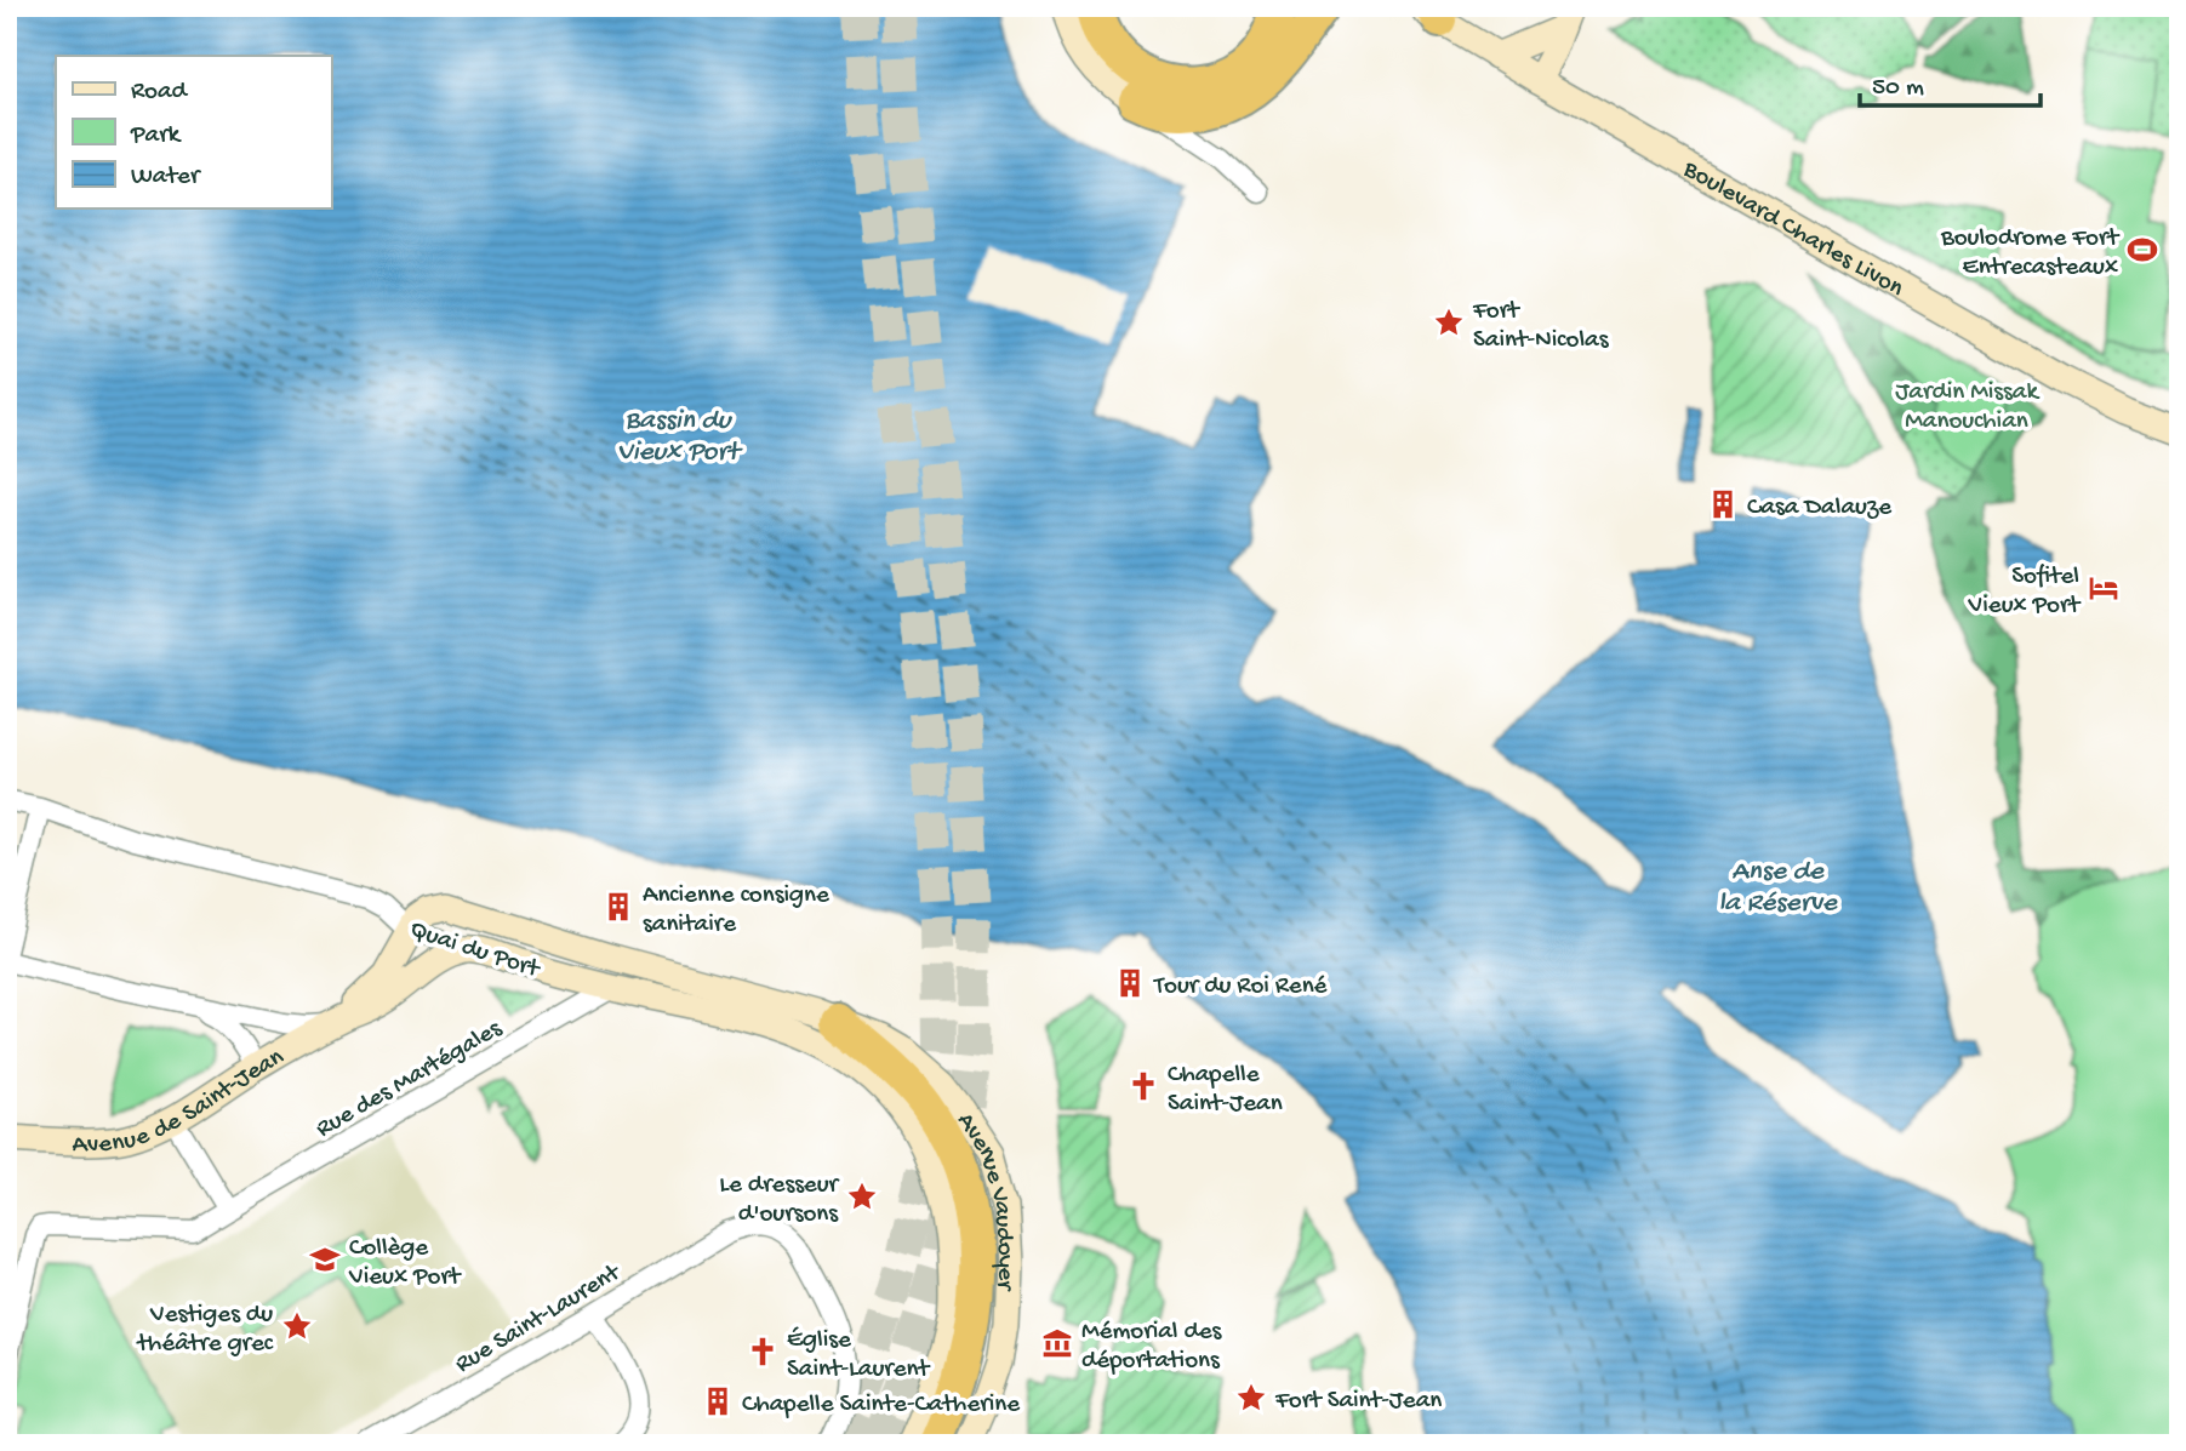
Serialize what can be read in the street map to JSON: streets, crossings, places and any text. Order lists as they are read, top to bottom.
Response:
{
  "streets": {
    "street": [
      "Boulevard Charles Livon",
      "Quai du Port",
      "Rue des Martégales",
      "Avenue de Saint-Jean",
      "Avenue Vaudoyer",
      "Rue Saint-Laurent"
    ]
  },
  "crossings": [
    ["Quai du Port", "Rue des Martégales"],
    ["Quai du Port", "Avenue de Saint-Jean"],
    ["Quai du Port", "Avenue Vaudoyer"]
  ],
  "water": ["Bassin du Vieux Port", "Anse de la Réserve"],
  "parks": ["Jardin Missak Manouchian"],
  "places": {
    "sports": ["Boulodrome Fort Entrecasteaux"],
    "place": [
      "Fort Saint-Nicolas",
      "Le dresseur d'oursons",
      "Vestiges du théâtre grec",
      "Fort Saint-Jean"
    ],
    "building": [
      "Casa Dalauze",
      "Ancienne consigne sanitaire",
      "Tour du Roi René",
      "Chapelle Sainte-Catherine"
    ],
    "hotel": ["Sofitel Vieux Port"],
    "church": ["Chapelle Saint-Jean", "Église Saint-Laurent"],
    "school or university": ["Collège Vieux Port"],
    "museum": ["Mémorial des déportations"]
  },
  "legend": ["Road", "Park", "Water"],
  "scale_bar": "50 m"
}
